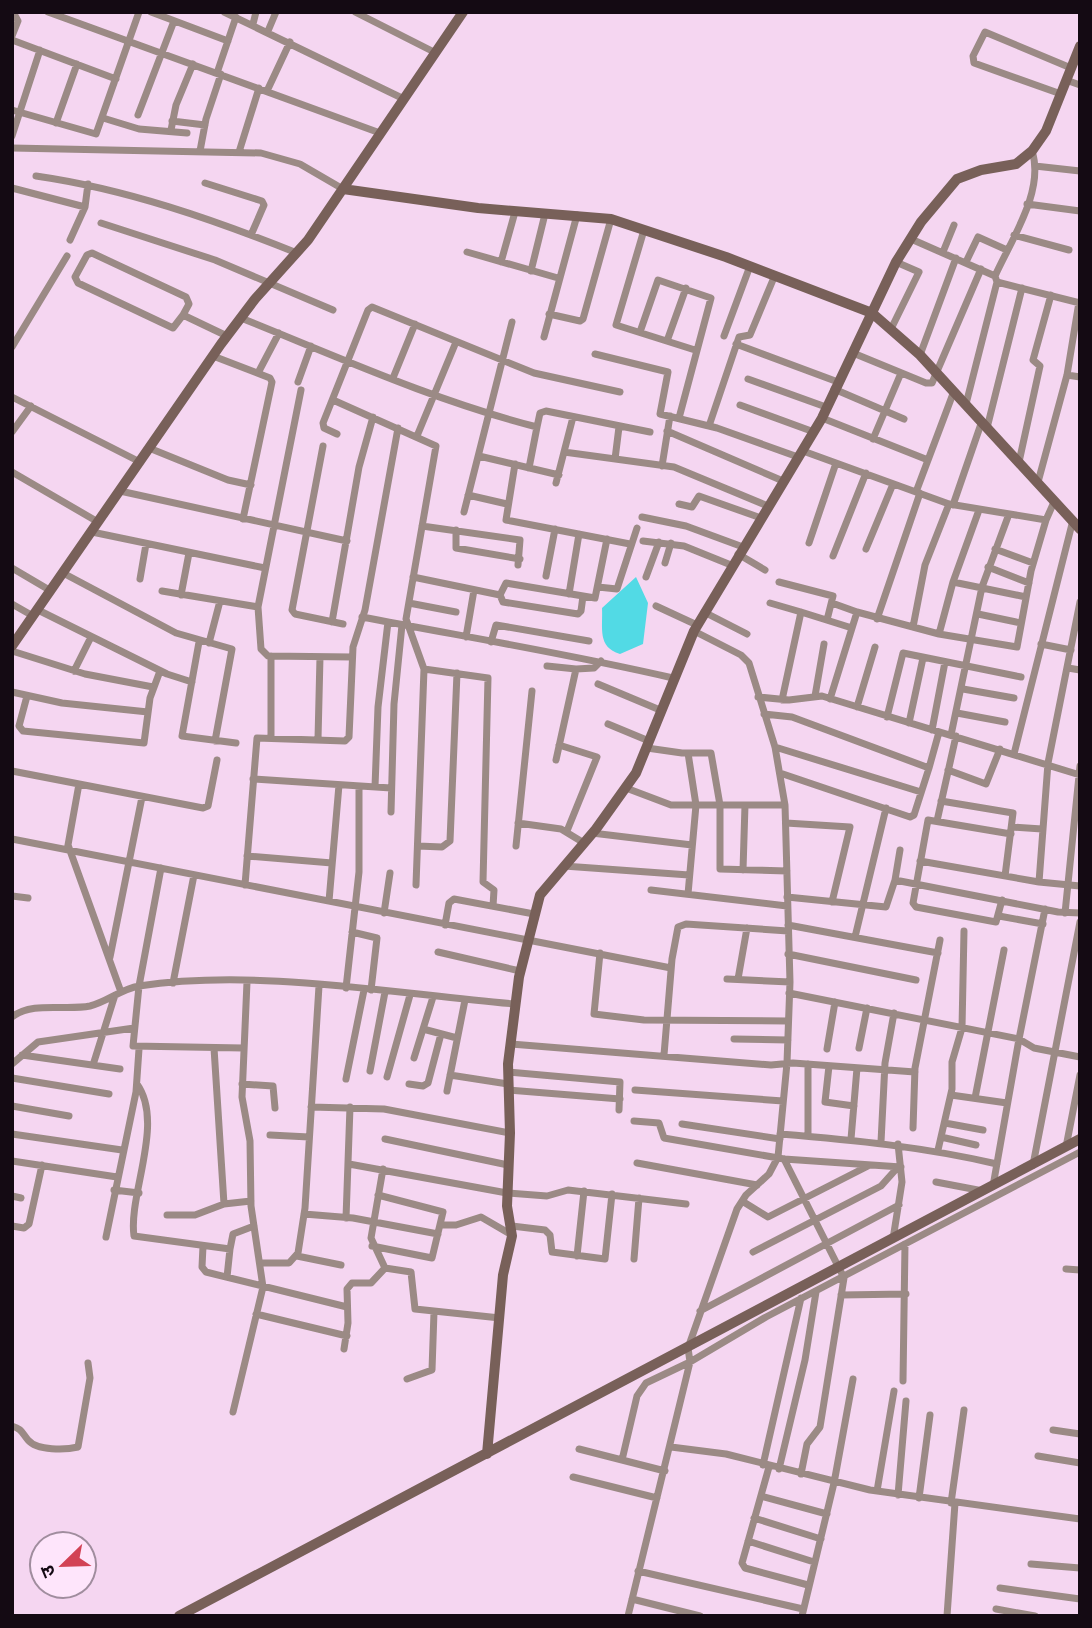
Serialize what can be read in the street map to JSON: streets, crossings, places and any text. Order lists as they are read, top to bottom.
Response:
{
  "north": "bottom left"
}
